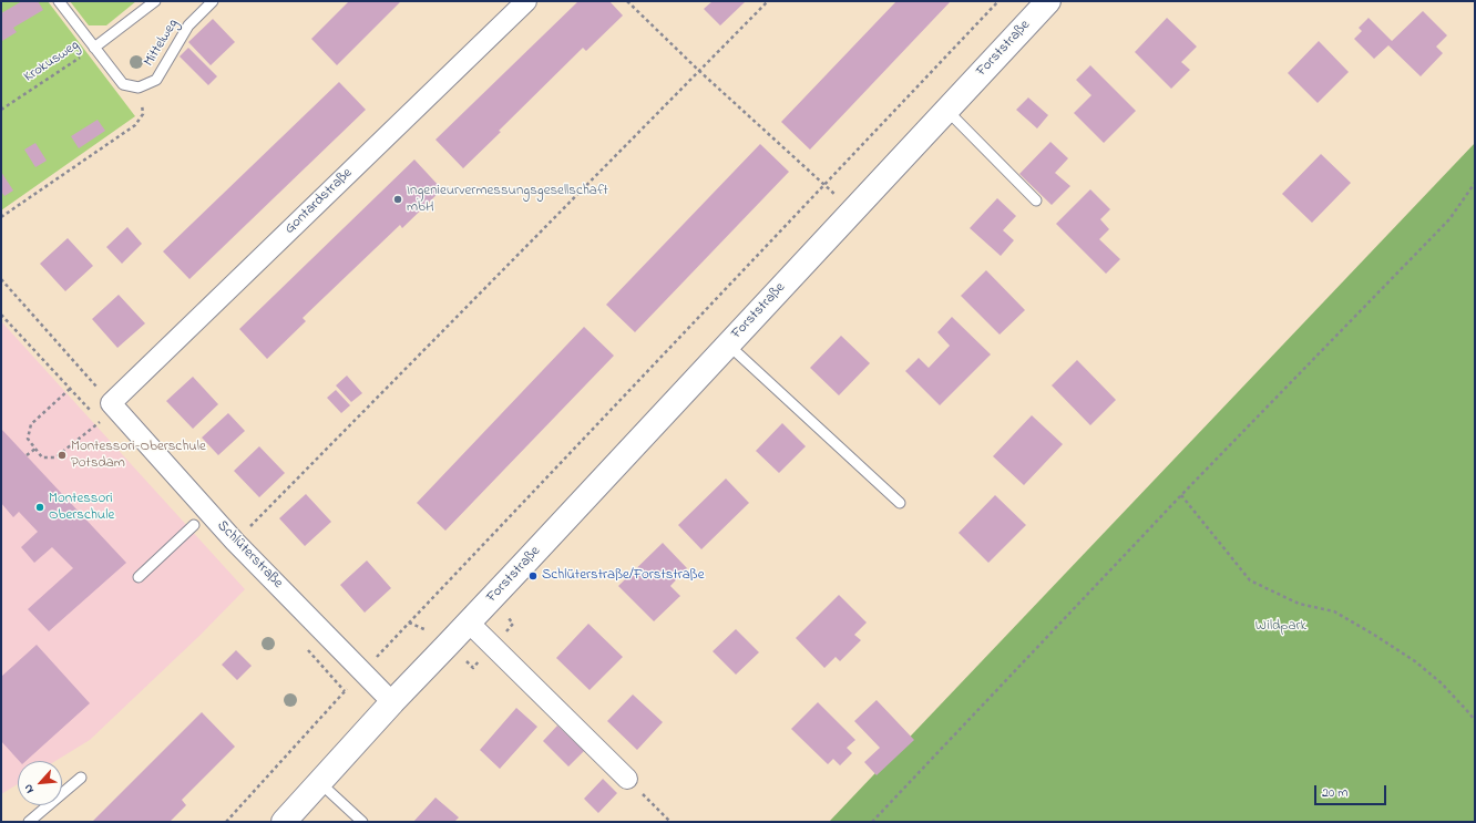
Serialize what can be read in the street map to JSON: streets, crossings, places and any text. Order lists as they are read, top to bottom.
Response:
{
  "streets": {
    "street": ["Forststraße", "Gontardstraße", "Schlüterstraße"],
    "lane": ["Mittelweg"],
    "path": ["Krokusweg"]
  },
  "crossings": [
    ["Mittelweg", "Krokusweg"],
    ["Forststraße", "Schlüterstraße"],
    ["Gontardstraße", "Schlüterstraße"]
  ],
  "parks": ["Wildpark"],
  "places": [
    "Ingenieurvermessungsgesellschaft mbH",
    "Montessori-Oberschule Potsdam",
    "Montessori Oberschule",
    "Schlüterstraße/Forststraße"
  ],
  "scale_bar": "20 m",
  "north": "bottom left"
}
